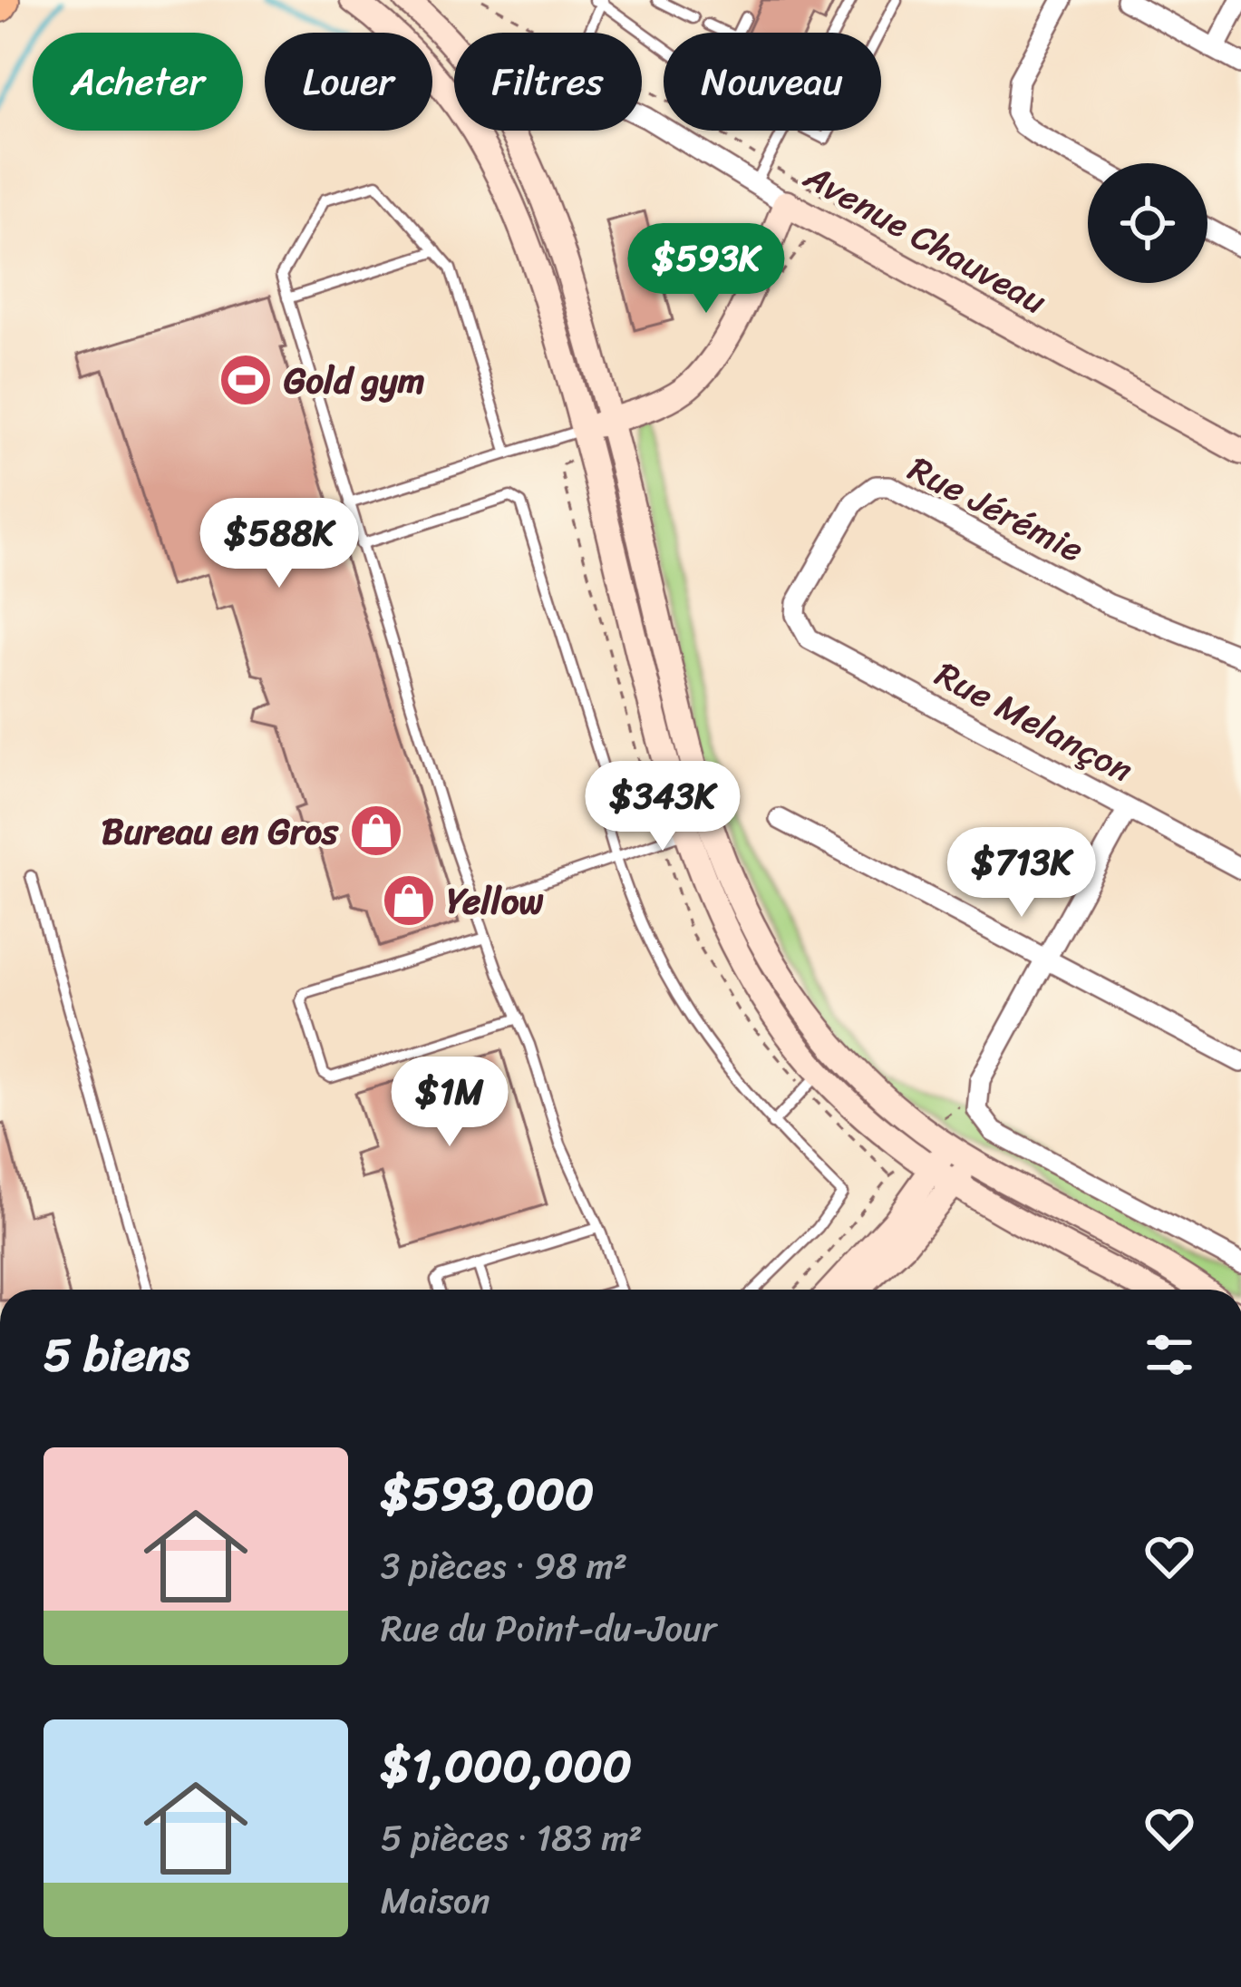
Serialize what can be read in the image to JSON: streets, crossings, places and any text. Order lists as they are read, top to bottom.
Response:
{
  "streets": {
    "main road": ["Avenue Chauveau"],
    "street": ["Rue Jérémie", "Rue Melançon"]
  },
  "crossings": [
    ["Rue Jérémie", "Rue Melançon"]
  ],
  "places": {
    "sports": ["Gold gym"],
    "shop": ["Bureau en Gros", "Yellow"]
  },
  "page": {
    "chip": [
      "Acheter",
      "Louer",
      "Filtres",
      "Nouveau"
    ],
    "price": [
      "$593K",
      "$588K",
      "$343K",
      "$713K",
      "$1M"
    ],
    "heading": "5 biens",
    "list": [
      {
        "name": "$593,000",
        "note": "3 pièces · 98 m² · Rue du Point-du-Jour"
      },
      {
        "name": "$1,000,000",
        "note": "5 pièces · 183 m² · Maison"
      }
    ]
  }
}
